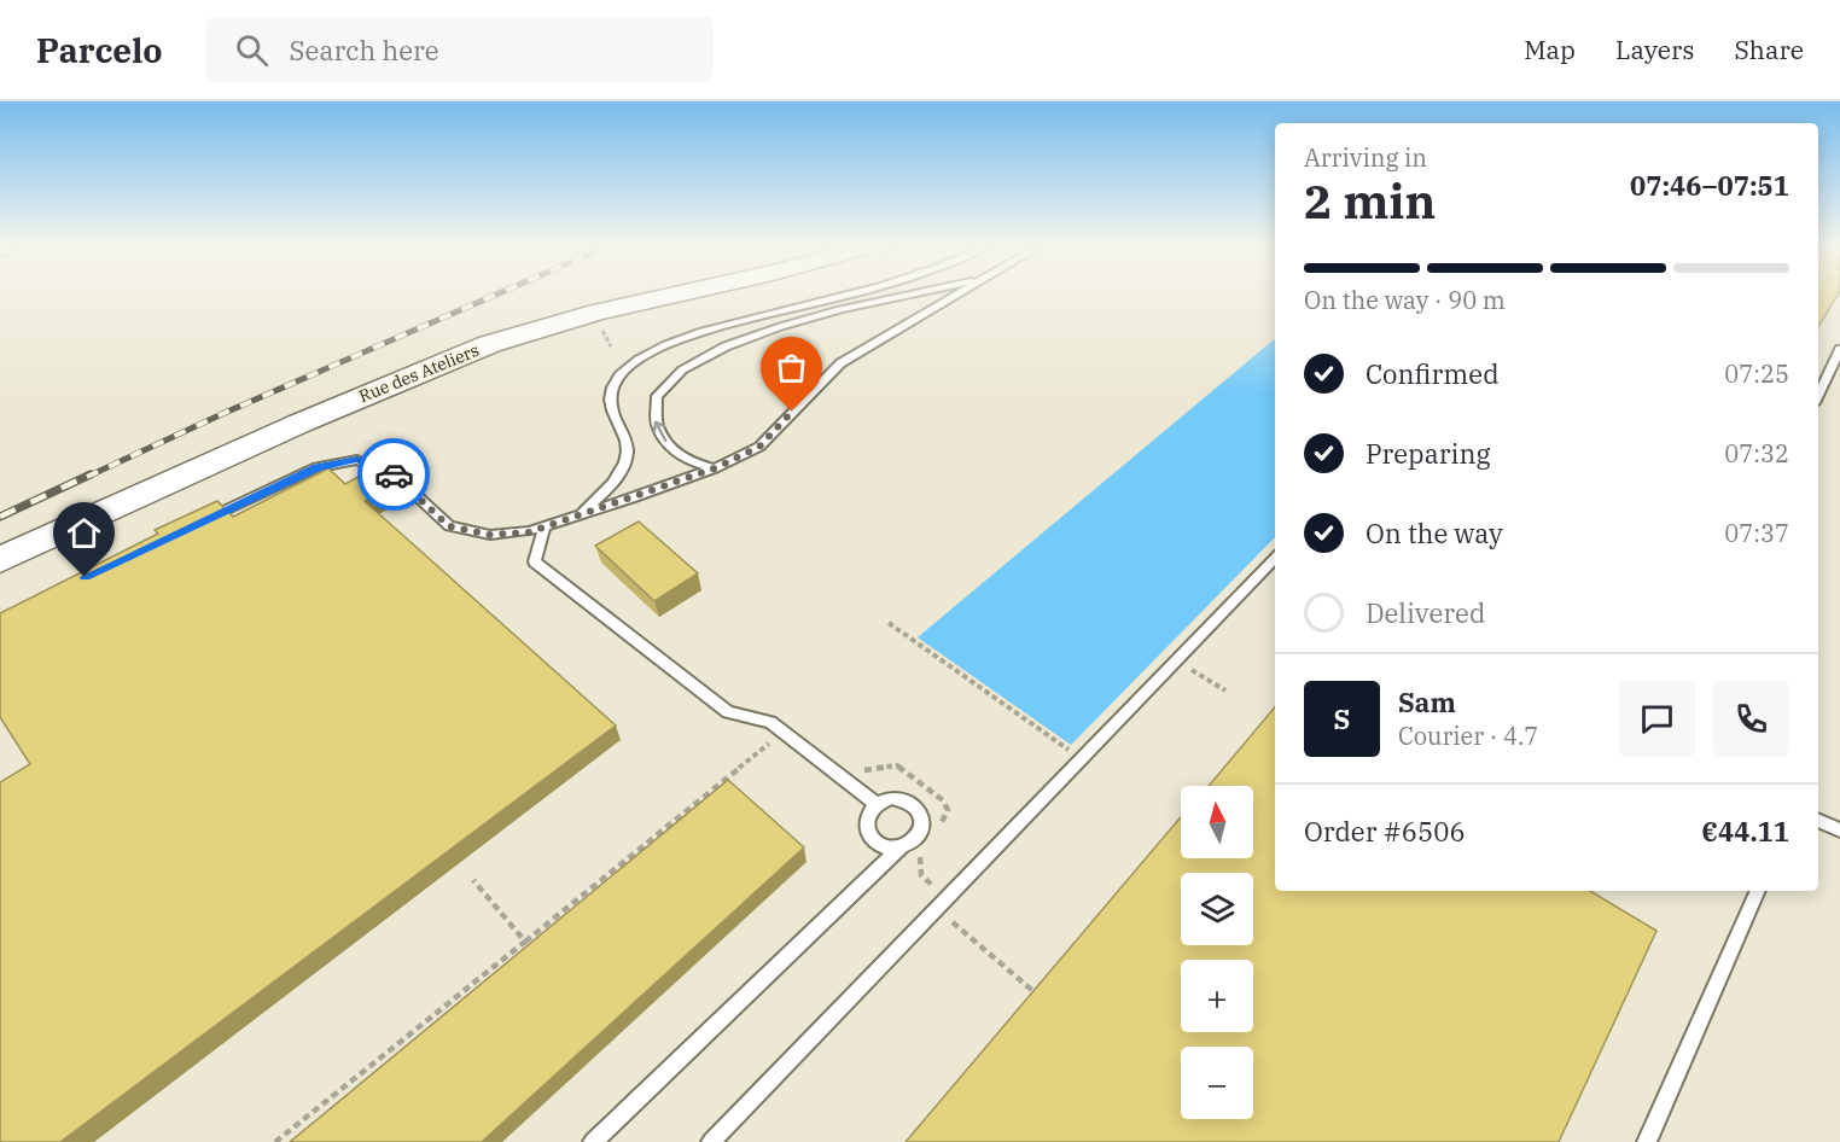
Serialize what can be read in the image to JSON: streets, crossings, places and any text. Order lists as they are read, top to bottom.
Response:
{
  "streets": {
    "street": ["Rue des Ateliers"]
  },
  "north": "top",
  "page": {
    "header": "Parcelo",
    "search": "Search here",
    "nav": ["Map", "Layers", "Share"],
    "heading": ["2 min", "Arriving in", "07:46–07:51"],
    "panel": [
      "Sam",
      "Courier · 4.7",
      "Order #6506",
      "€44.11"
    ],
    "bar": "On the way · 90 m",
    "list": [
      ["Confirmed", "07:25"],
      ["Preparing", "07:32"],
      ["On the way", "07:37"],
      "Delivered"
    ],
    "round": "S",
    "map_buttons": ["+", "−"]
  }
}
